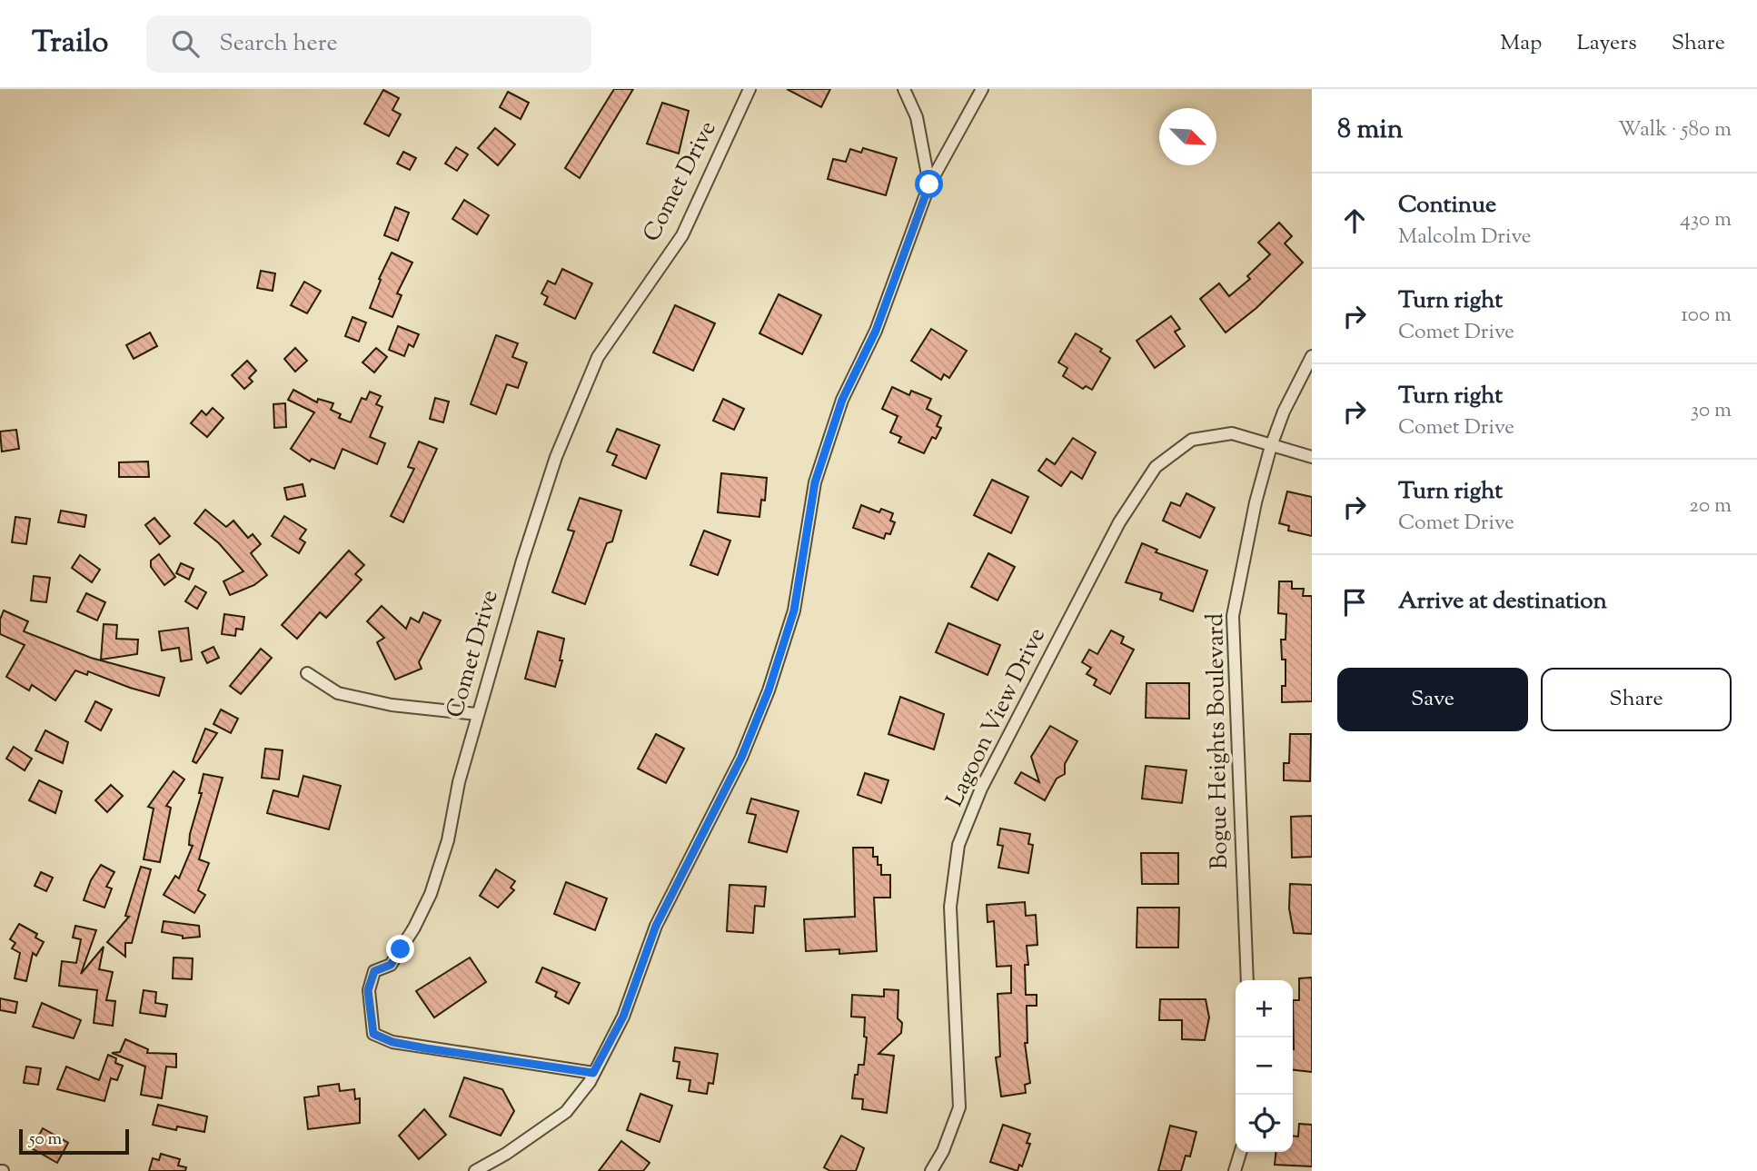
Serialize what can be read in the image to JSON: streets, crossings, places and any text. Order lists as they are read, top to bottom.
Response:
{
  "streets": {
    "street": ["Comet Drive", "Lagoon View Drive", "Bogue Heights Boulevard"]
  },
  "crossings": [
    ["Lagoon View Drive", "Bogue Heights Boulevard"]
  ],
  "scale_bar": "50 m",
  "north": "bottom right",
  "page": {
    "header": "Trailo",
    "search": "Search here",
    "nav": ["Map", "Layers", "Share"],
    "heading": ["8 min", "Walk · 580 m"],
    "list": [
      ["Continue", "Malcolm Drive", "430 m"],
      ["Turn right", "Comet Drive", "100 m"],
      ["Turn right", "Comet Drive", "30 m"],
      ["Turn right", "Comet Drive", "20 m"],
      "Arrive at destination"
    ],
    "buttons": ["Save", "Share"],
    "map_buttons": ["+", "−"],
    "scale": "50 m"
  }
}
